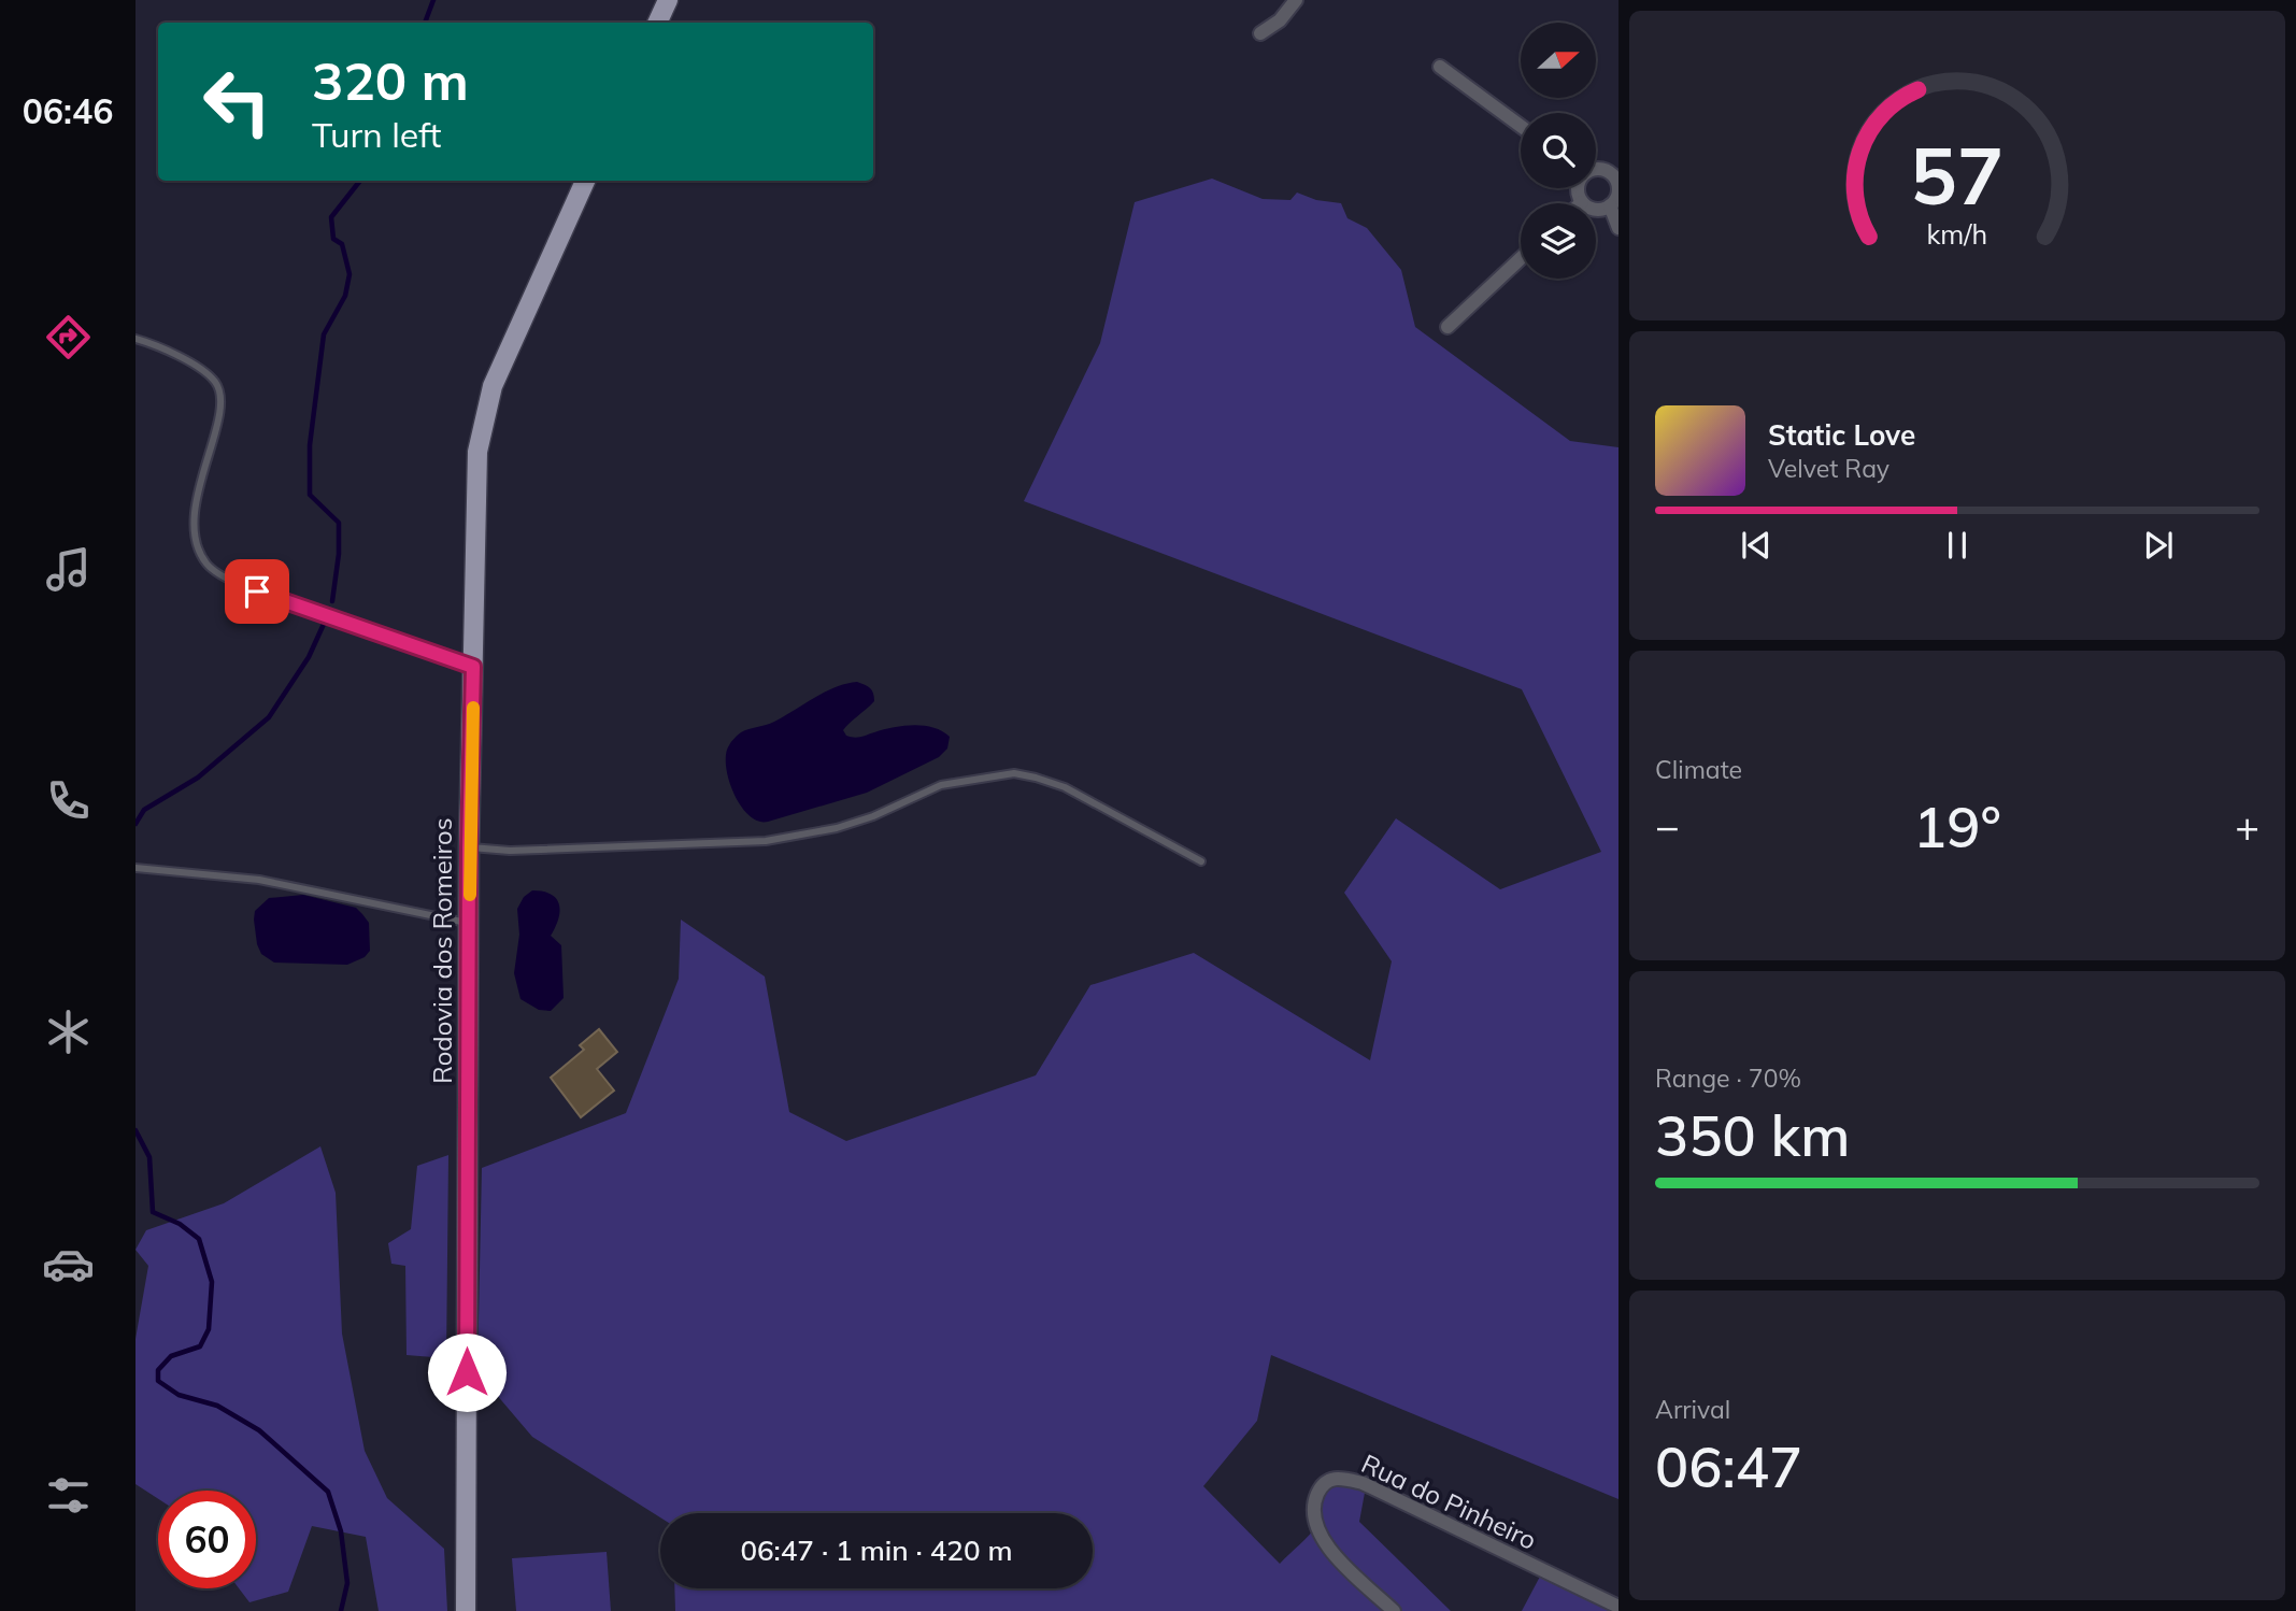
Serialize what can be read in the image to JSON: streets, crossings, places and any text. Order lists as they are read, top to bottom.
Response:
{
  "streets": {
    "main road": ["Rodovia dos Romeiros"],
    "street": ["Rua do Pinheiro"]
  },
  "north": "right",
  "page": {
    "tabs": "06:46",
    "turn": ["320 m", "Turn left"],
    "song": ["Static Love", "Velvet Ray"],
    "tile": [
      "Climate",
      ["Range · 70%", "350 km"],
      ["Arrival", "06:47"]
    ],
    "heat": ["−", "19°", "+"],
    "limit": "60",
    "trip": "06:47 · 1 min · 420 m",
    "gauge": ["57", "km/h"]
  }
}
